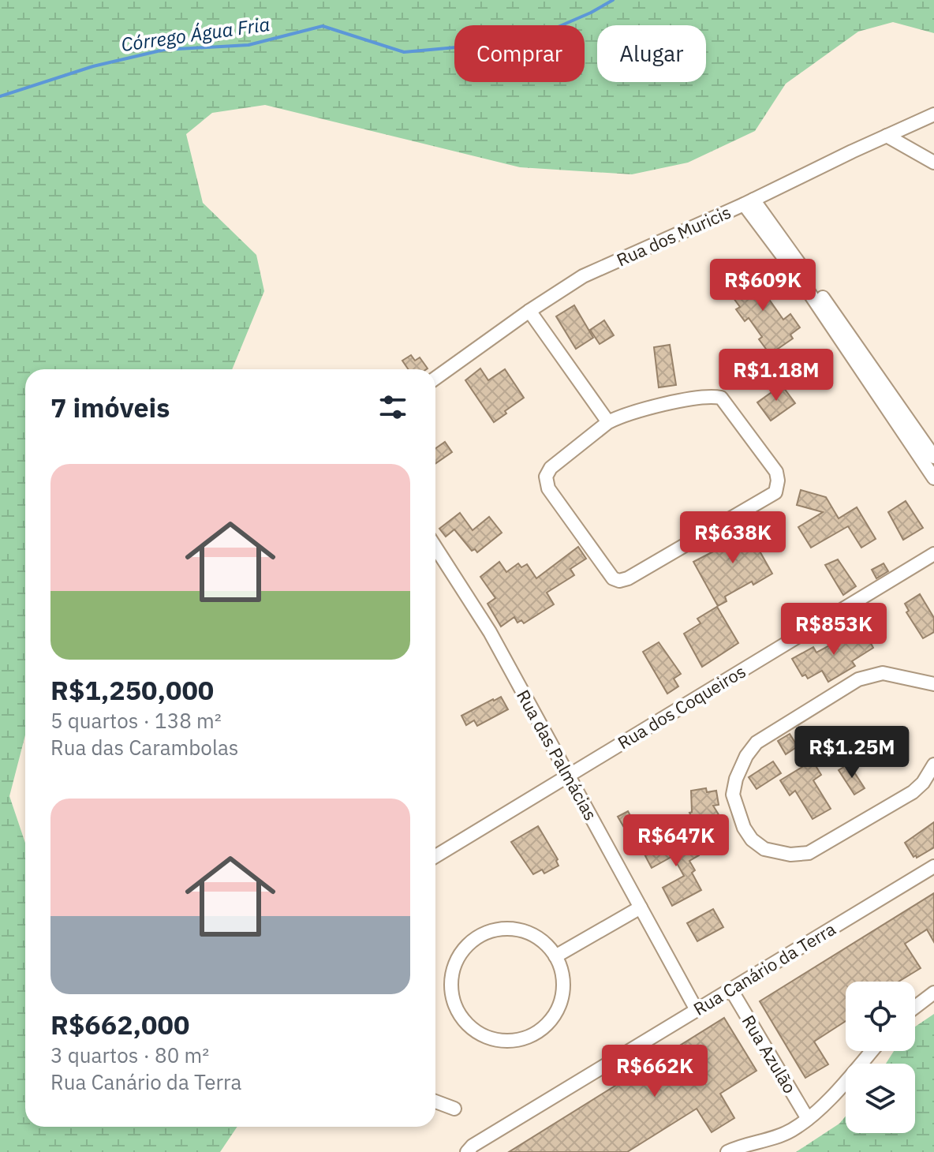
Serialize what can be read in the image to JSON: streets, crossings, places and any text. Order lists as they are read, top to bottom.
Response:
{
  "streets": {
    "street": [
      "Rua dos Muricis",
      "Rua dos Coqueiros",
      "Rua das Palmácias",
      "Rua Canário da Terra",
      "Rua Azulão"
    ]
  },
  "crossings": [
    ["Rua dos Coqueiros", "Rua das Palmácias"],
    ["Rua das Palmácias", "Rua Canário da Terra"],
    ["Rua Canário da Terra", "Rua Azulão"]
  ],
  "water": ["Córrego Água Fria"],
  "page": {
    "chip": ["Comprar", "Alugar"],
    "price": [
      "R$609K",
      "R$1.18M",
      "R$638K",
      "R$853K",
      "R$1.25M",
      "R$647K",
      "R$662K"
    ],
    "heading": "7 imóveis",
    "list": [
      {
        "name": "R$1,250,000",
        "note": "5 quartos · 138 m² · Rua das Carambolas"
      },
      {
        "name": "R$662,000",
        "note": "3 quartos · 80 m² · Rua Canário da Terra"
      }
    ]
  }
}
